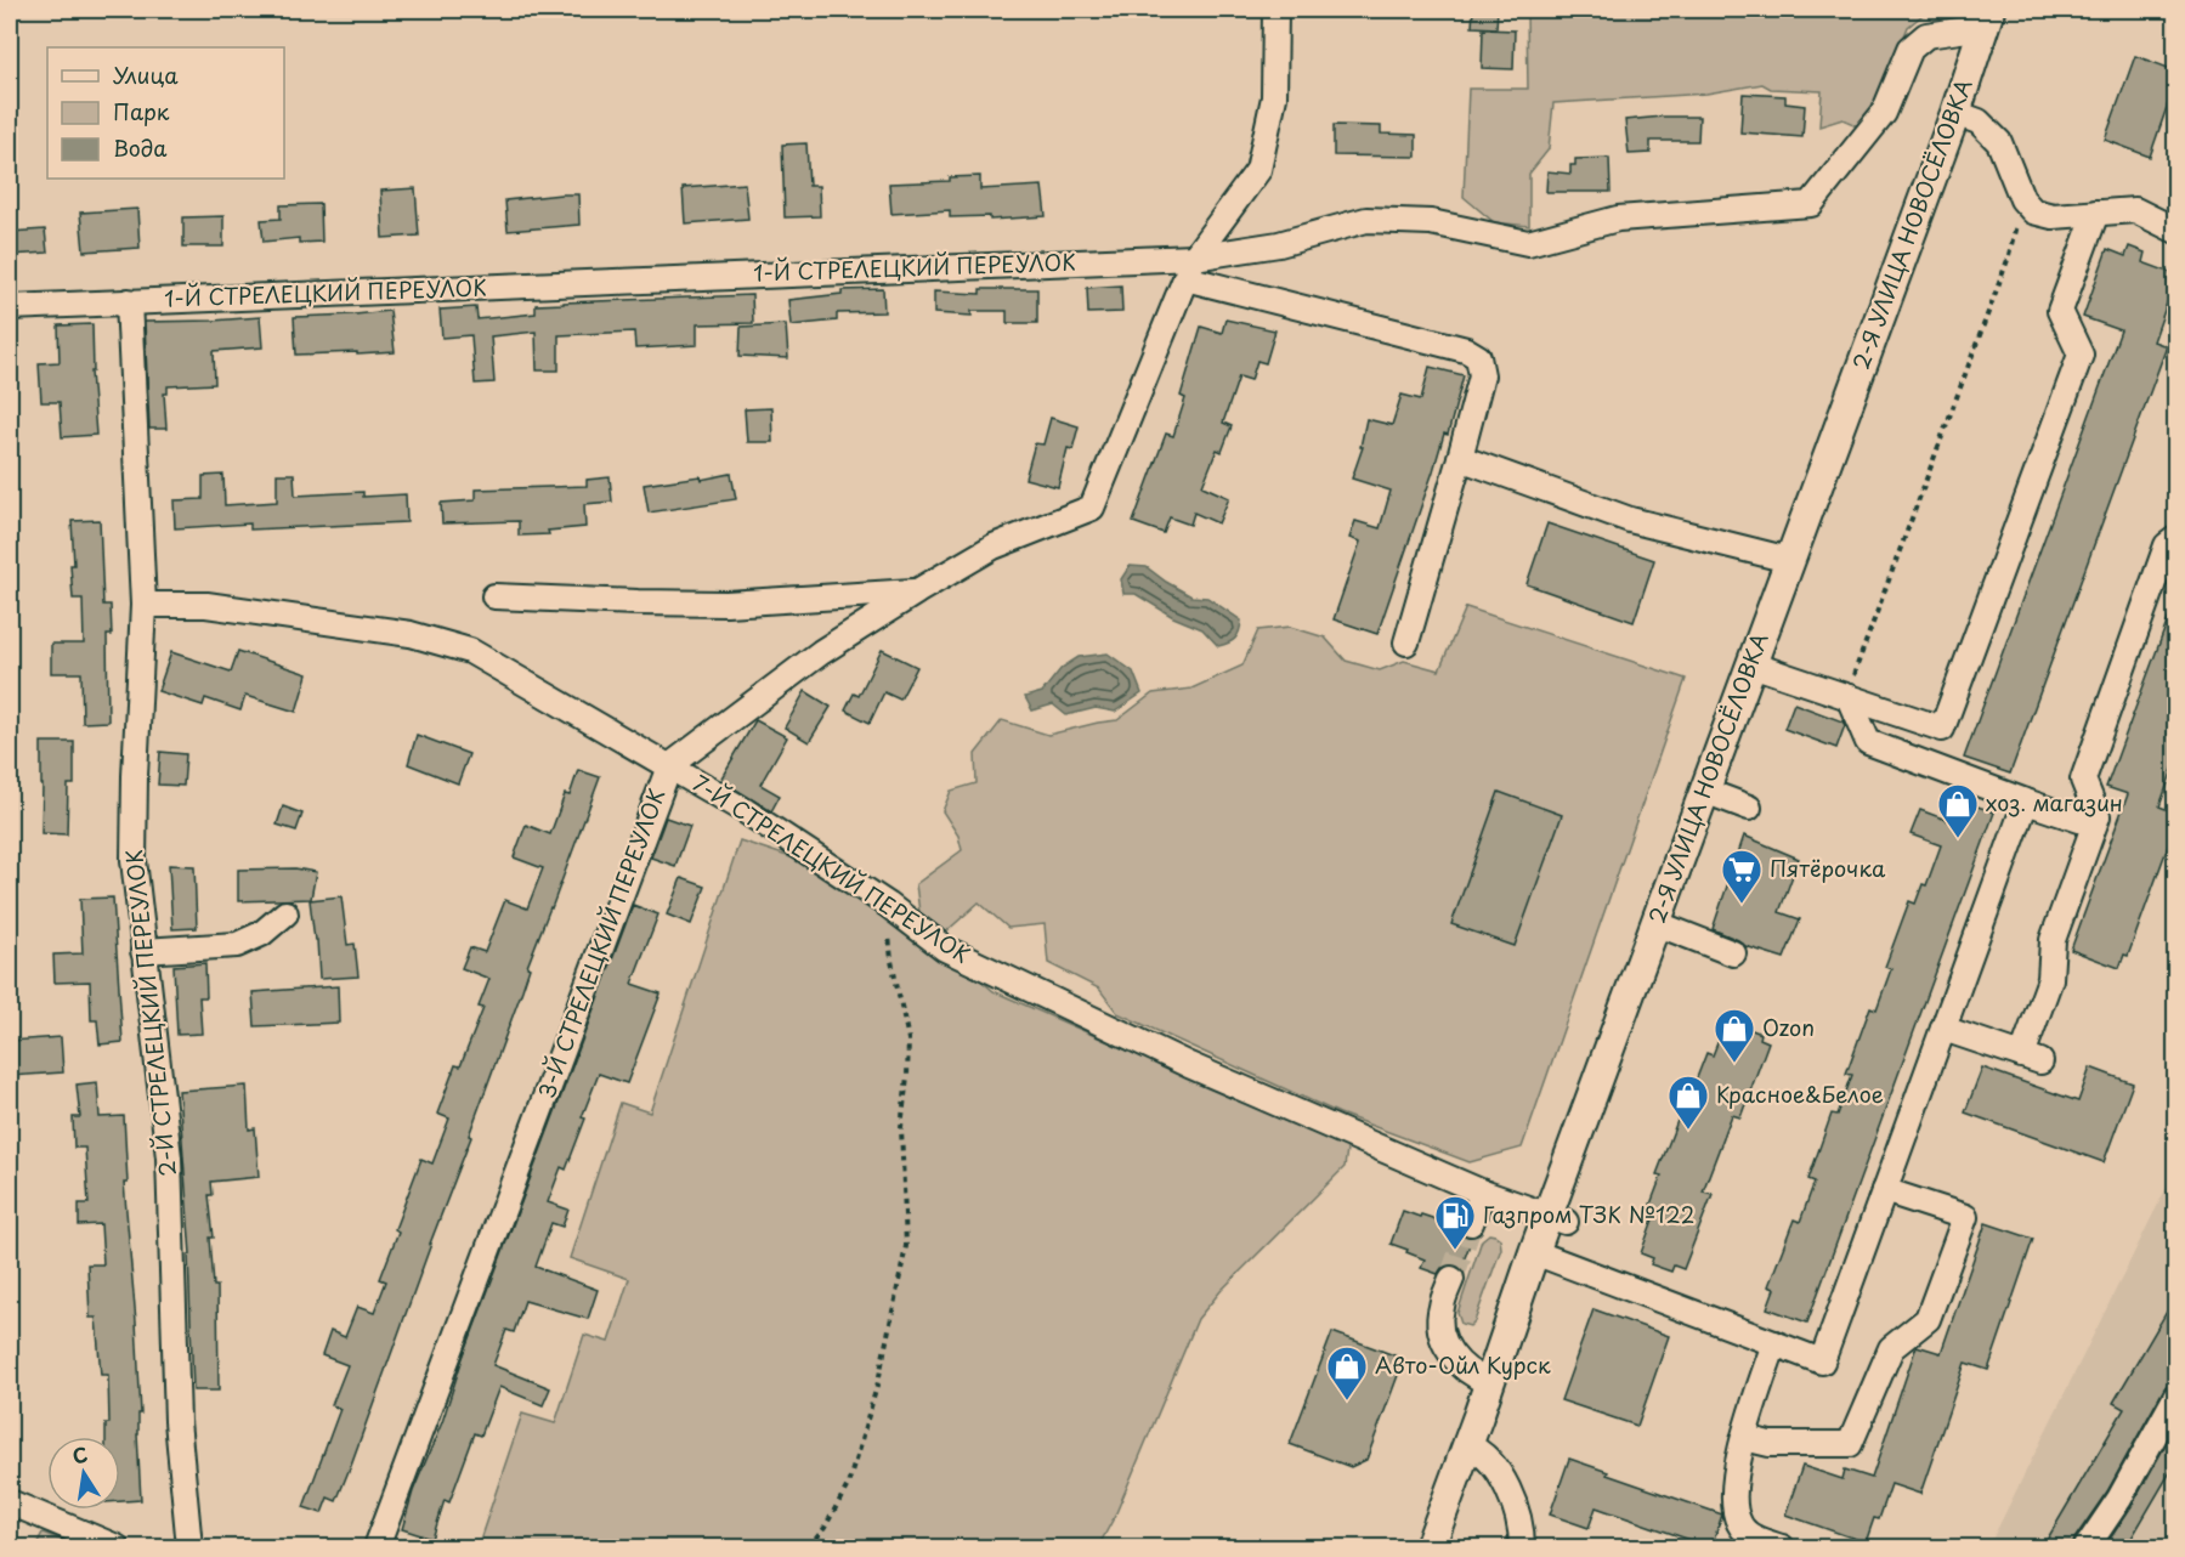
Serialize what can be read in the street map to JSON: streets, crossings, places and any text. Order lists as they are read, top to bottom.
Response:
{
  "streets": {
    "main road": ["2-Я УЛИЦА НОВОСЁЛОВКА"],
    "street": [
      "1-Й СТРЕЛЕЦКИЙ ПЕРЕУЛОК",
      "7-Й СТРЕЛЕЦКИЙ ПЕРЕУЛОК",
      "3-Й СТРЕЛЕЦКИЙ ПЕРЕУЛОК",
      "2-Й СТРЕЛЕЦКИЙ ПЕРЕУЛОК"
    ]
  },
  "crossings": [
    ["2-Я УЛИЦА НОВОСЁЛОВКА", "1-Й СТРЕЛЕЦКИЙ ПЕРЕУЛОК"],
    ["2-Я УЛИЦА НОВОСЁЛОВКА", "7-Й СТРЕЛЕЦКИЙ ПЕРЕУЛОК"],
    ["1-Й СТРЕЛЕЦКИЙ ПЕРЕУЛОК", "3-Й СТРЕЛЕЦКИЙ ПЕРЕУЛОК"],
    ["1-Й СТРЕЛЕЦКИЙ ПЕРЕУЛОК", "2-Й СТРЕЛЕЦКИЙ ПЕРЕУЛОК"],
    ["7-Й СТРЕЛЕЦКИЙ ПЕРЕУЛОК", "3-Й СТРЕЛЕЦКИЙ ПЕРЕУЛОК"],
    ["7-Й СТРЕЛЕЦКИЙ ПЕРЕУЛОК", "2-Й СТРЕЛЕЦКИЙ ПЕРЕУЛОК"]
  ],
  "places": {
    "shop": [
      "хоз. магазин",
      "Ozon",
      "Красное&Белое",
      "Авто-Ойл Курск"
    ],
    "supermarket": ["Пятёрочка"],
    "fuel station": ["Газпром ТЗК №122"]
  },
  "legend": ["Улица", "Парк", "Вода"],
  "north": "top"
}
